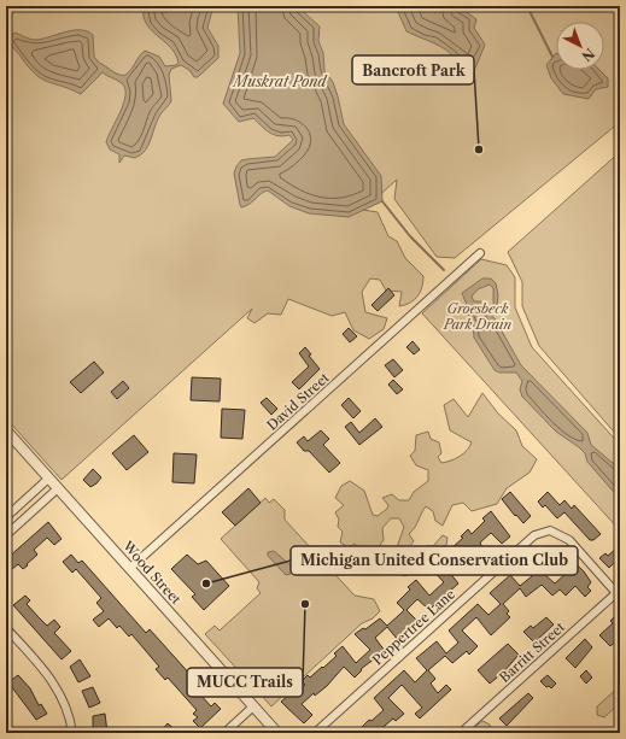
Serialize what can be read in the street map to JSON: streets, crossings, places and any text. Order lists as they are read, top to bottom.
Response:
{
  "streets": {
    "street": [
      "David Street",
      "Wood Street",
      "Peppertree Lane",
      "Barritt Street"
    ]
  },
  "crossings": [
    ["David Street", "Wood Street"],
    ["Peppertree Lane", "Barritt Street"]
  ],
  "water": ["Muskrat Pond"],
  "parks": ["Groesbeck Park Drain"],
  "places": ["Bancroft Park", "Michigan United Conservation Club", "MUCC Trails"],
  "north": "bottom right"
}
